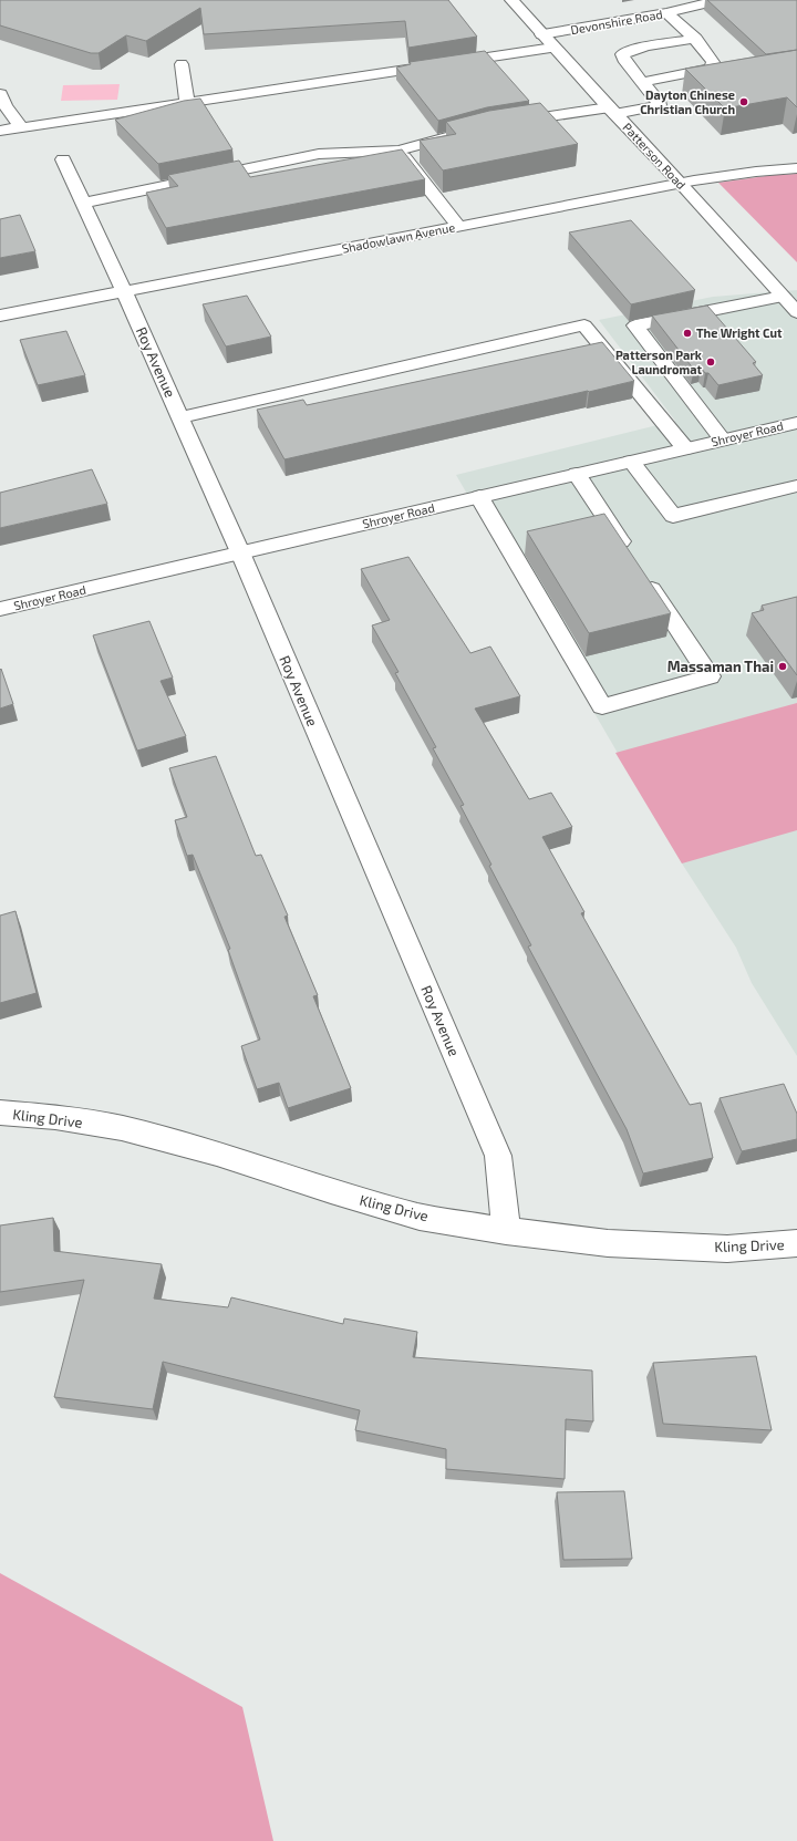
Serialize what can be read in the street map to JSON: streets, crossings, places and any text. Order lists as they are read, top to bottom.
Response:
{
  "streets": {
    "street": [
      "Devonshire Road",
      "Patterson Road",
      "Shadowlawn Avenue",
      "Roy Avenue",
      "Shroyer Road",
      "Kling Drive"
    ]
  },
  "crossings": [
    ["Devonshire Road", "Patterson Road"],
    ["Patterson Road", "Shadowlawn Avenue"],
    ["Shadowlawn Avenue", "Roy Avenue"],
    ["Roy Avenue", "Shroyer Road"],
    ["Roy Avenue", "Kling Drive"]
  ],
  "places": [
    "Dayton Chinese Christian Church",
    "The Wright Cut",
    "Patterson Park Laundromat",
    "Massaman Thai"
  ]
}
